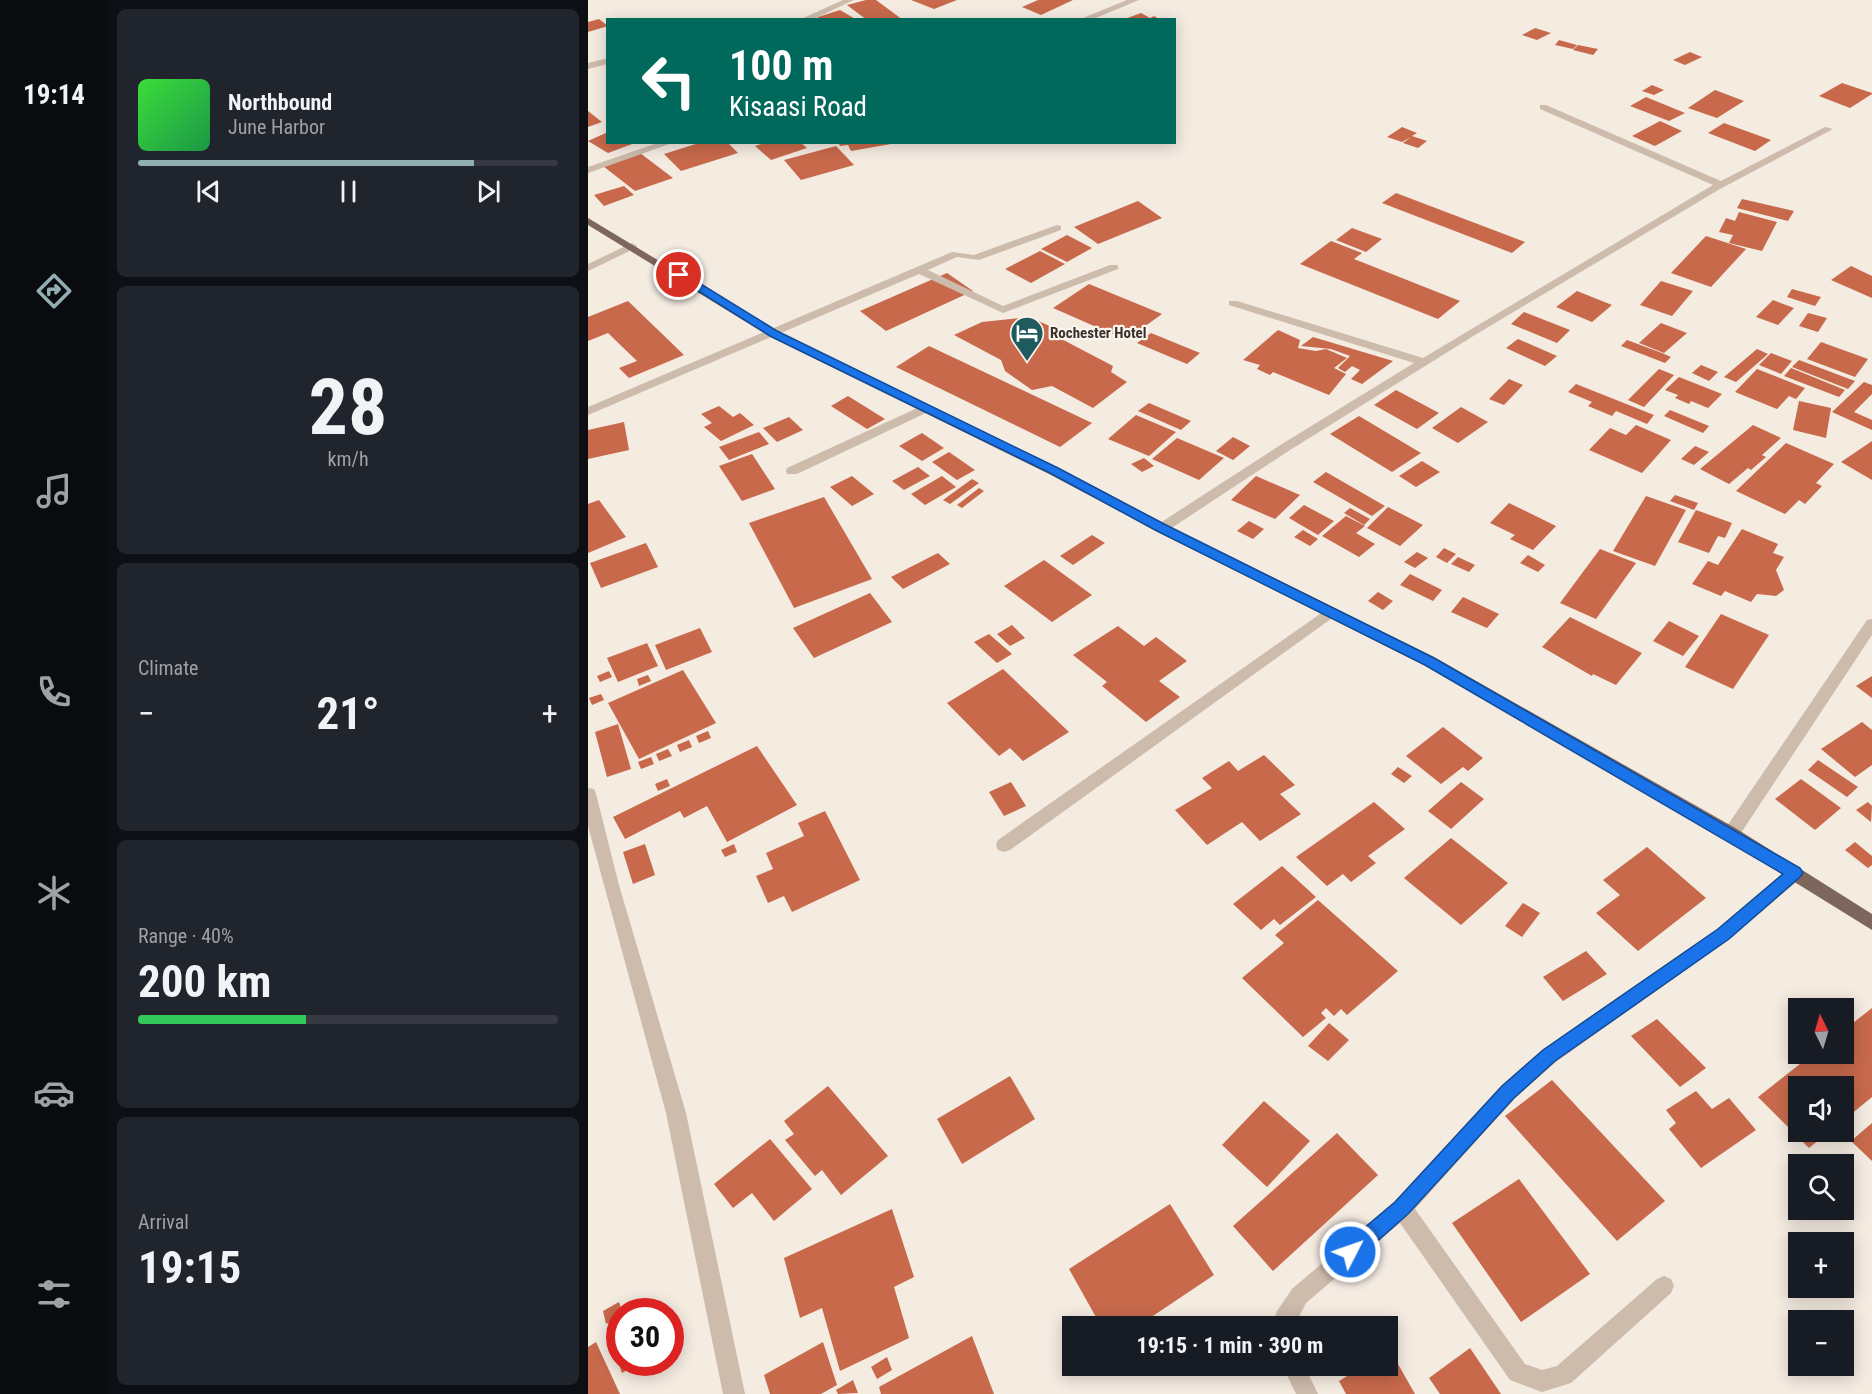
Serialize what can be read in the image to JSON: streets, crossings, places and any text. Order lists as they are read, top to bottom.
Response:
{
  "places": {
    "hotel": ["Rochester Hotel"]
  },
  "north": "top",
  "page": {
    "tabs": "19:14",
    "turn": ["100 m", "Kisaasi Road"],
    "song": ["Northbound", "June Harbor"],
    "tile": [
      ["28", "km/h"],
      "Climate",
      ["Range · 40%", "200 km"],
      ["Arrival", "19:15"]
    ],
    "heat": ["−", "21°", "+"],
    "map_buttons": ["+", "−"],
    "limit": "30",
    "trip": "19:15 · 1 min · 390 m"
  }
}
